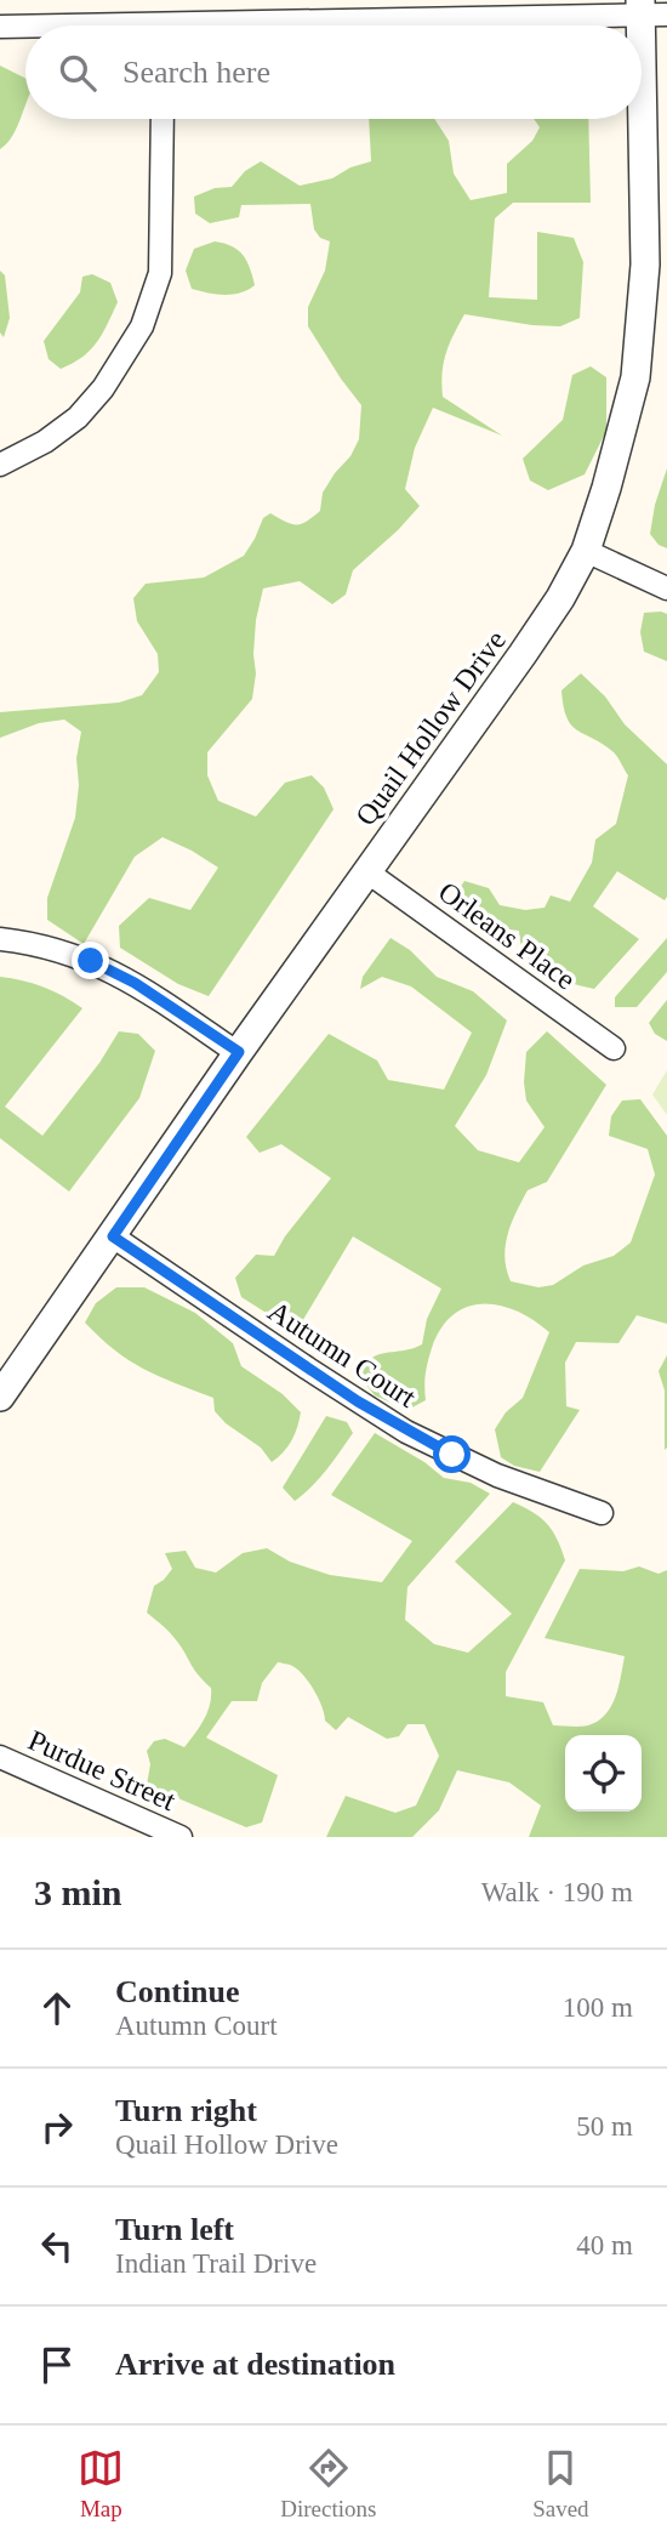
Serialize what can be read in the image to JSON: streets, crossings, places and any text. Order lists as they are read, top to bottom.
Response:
{
  "streets": {
    "street": [
      "Quail Hollow Drive",
      "Orleans Place",
      "Autumn Court",
      "Purdue Street"
    ]
  },
  "crossings": [
    ["Quail Hollow Drive", "Orleans Place"],
    ["Quail Hollow Drive", "Autumn Court"]
  ],
  "page": {
    "search": "Search here",
    "heading": ["3 min", "Walk · 190 m"],
    "list": [
      ["Continue", "Autumn Court", "100 m"],
      ["Turn right", "Quail Hollow Drive", "50 m"],
      ["Turn left", "Indian Trail Drive", "40 m"],
      "Arrive at destination"
    ],
    "nav": ["Map", "Directions", "Saved"]
  }
}
